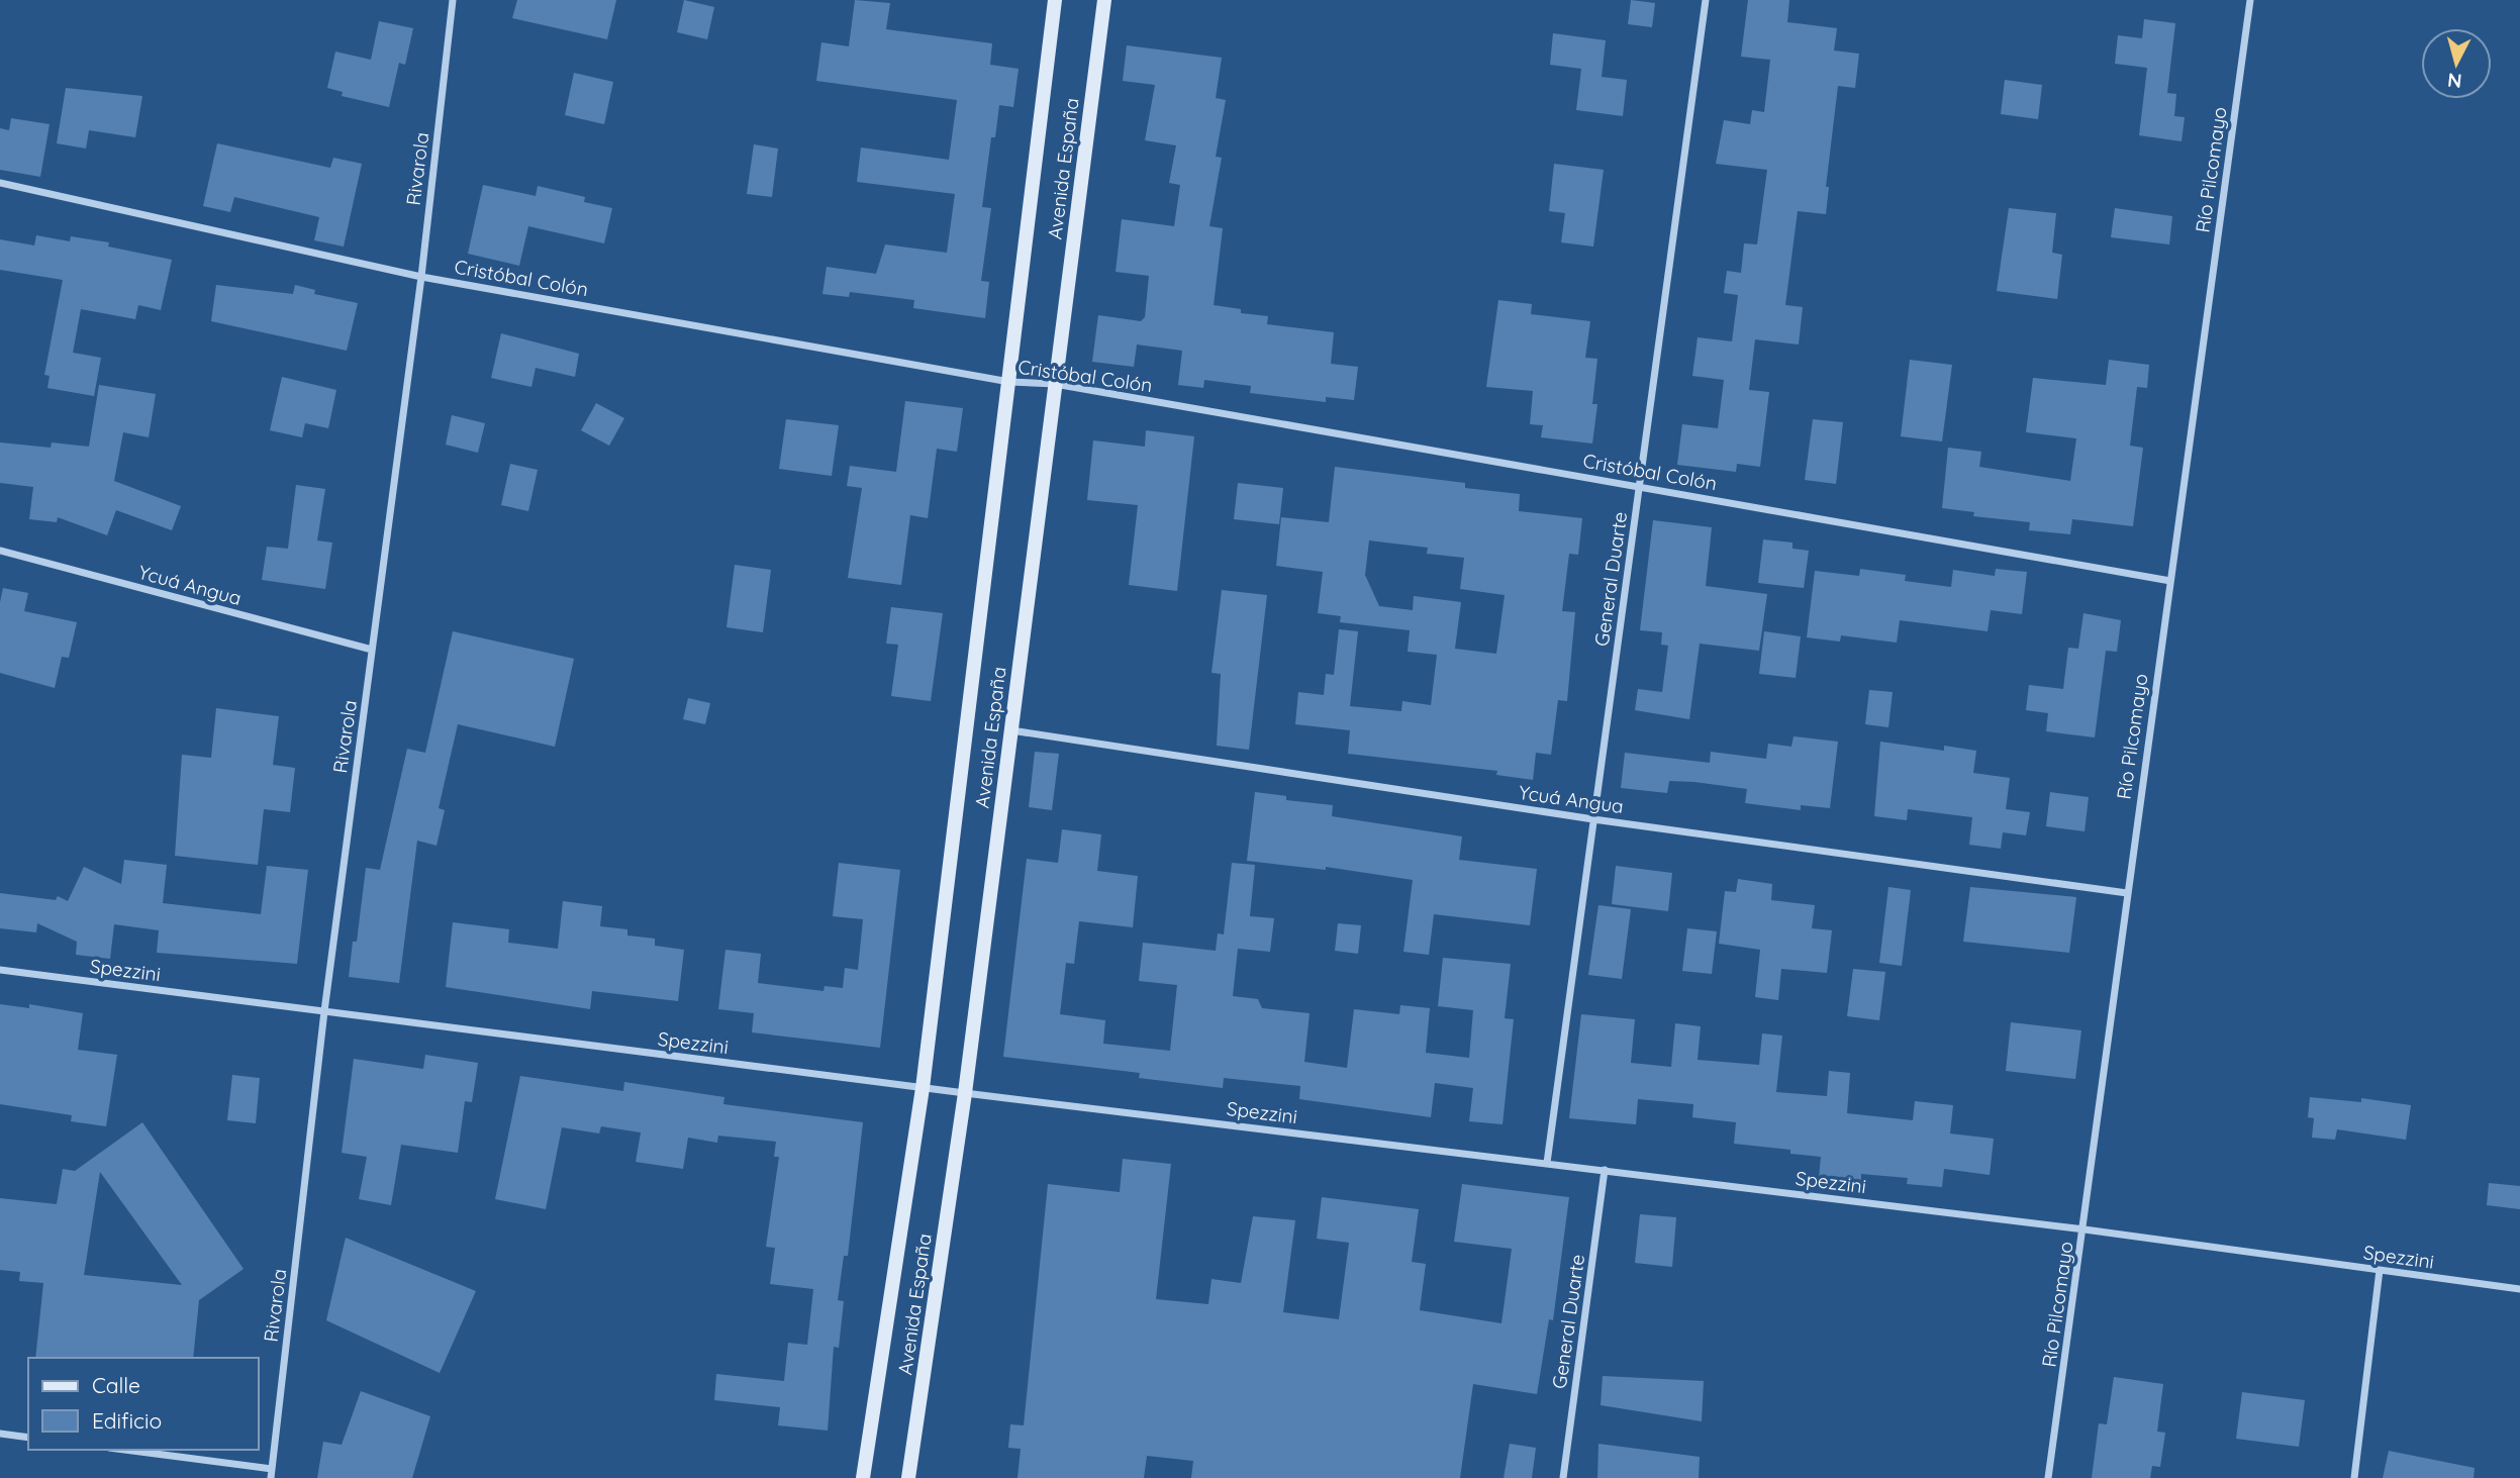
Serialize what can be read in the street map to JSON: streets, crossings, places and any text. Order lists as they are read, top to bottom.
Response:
{
  "streets": {
    "street": [
      "Rivarola",
      "Avenida España",
      "Río Pilcomayo",
      "Cristóbal Colón",
      "General Duarte",
      "Ycuá Angua",
      "Spezzini"
    ]
  },
  "crossings": [
    ["Rivarola", "Cristóbal Colón"],
    ["Rivarola", "Ycuá Angua"],
    ["Rivarola", "Spezzini"],
    ["Avenida España", "Cristóbal Colón"],
    ["Avenida España", "Ycuá Angua"],
    ["Avenida España", "Spezzini"],
    ["Río Pilcomayo", "Cristóbal Colón"],
    ["Río Pilcomayo", "Ycuá Angua"],
    ["Río Pilcomayo", "Spezzini"],
    ["Cristóbal Colón", "General Duarte"],
    ["General Duarte", "Ycuá Angua"],
    ["General Duarte", "Spezzini"]
  ],
  "legend": ["Calle", "Edificio"],
  "north": "bottom"
}
